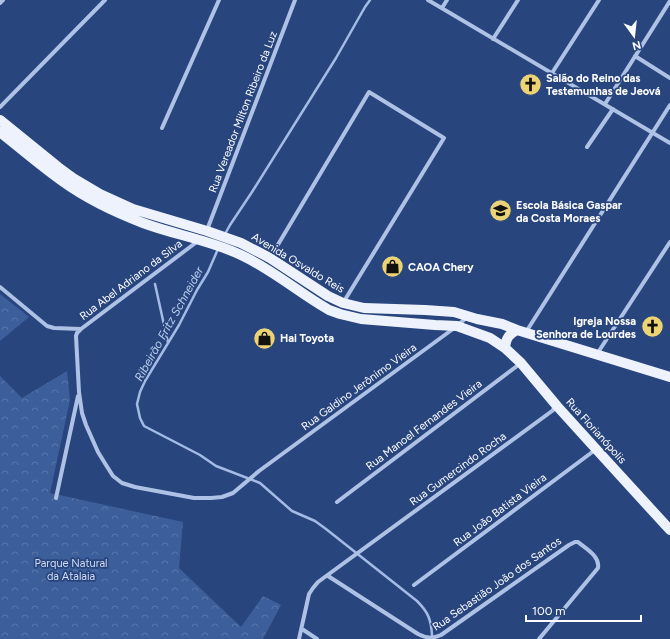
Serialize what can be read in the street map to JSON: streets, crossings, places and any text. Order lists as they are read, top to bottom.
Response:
{
  "streets": {
    "main road": ["Avenida Osvaldo Reis", "Rua Florianópolis"],
    "street": [
      "Rua Vereador Milton Ribeiro da Luz",
      "Rua Abel Adriano da Silva",
      "Rua Galdino Jerônimo Vieira",
      "Rua Manoel Fernandes Vieira",
      "Rua Gumercindo Rocha",
      "Rua João Batista Vieira",
      "Rua Sebastião João dos Santos"
    ]
  },
  "crossings": [
    ["Rua Vereador Milton Ribeiro da Luz", "Avenida Osvaldo Reis"],
    ["Avenida Osvaldo Reis", "Rua Abel Adriano da Silva"],
    ["Avenida Osvaldo Reis", "Rua Galdino Jerônimo Vieira"],
    ["Avenida Osvaldo Reis", "Rua Florianópolis"],
    ["Rua Abel Adriano da Silva", "Rua Galdino Jerônimo Vieira"],
    ["Rua Manoel Fernandes Vieira", "Rua Florianópolis"],
    ["Rua Florianópolis", "Rua Gumercindo Rocha"],
    ["Rua Florianópolis", "Rua João Batista Vieira"],
    ["Rua Gumercindo Rocha", "Rua Sebastião João dos Santos"]
  ],
  "water": ["Ribeirão Fritz Schneider"],
  "parks": ["Parque Natural da Atalaia"],
  "places": {
    "church": ["Salão do Reino das Testemunhas de Jeová", "Igreja Nossa Senhora de Lourdes"],
    "school or university": ["Escola Básica Gaspar da Costa Moraes"],
    "shop": ["CAOA Chery", "Hai Toyota"]
  },
  "scale_bar": "100 m",
  "north": "bottom"
}
